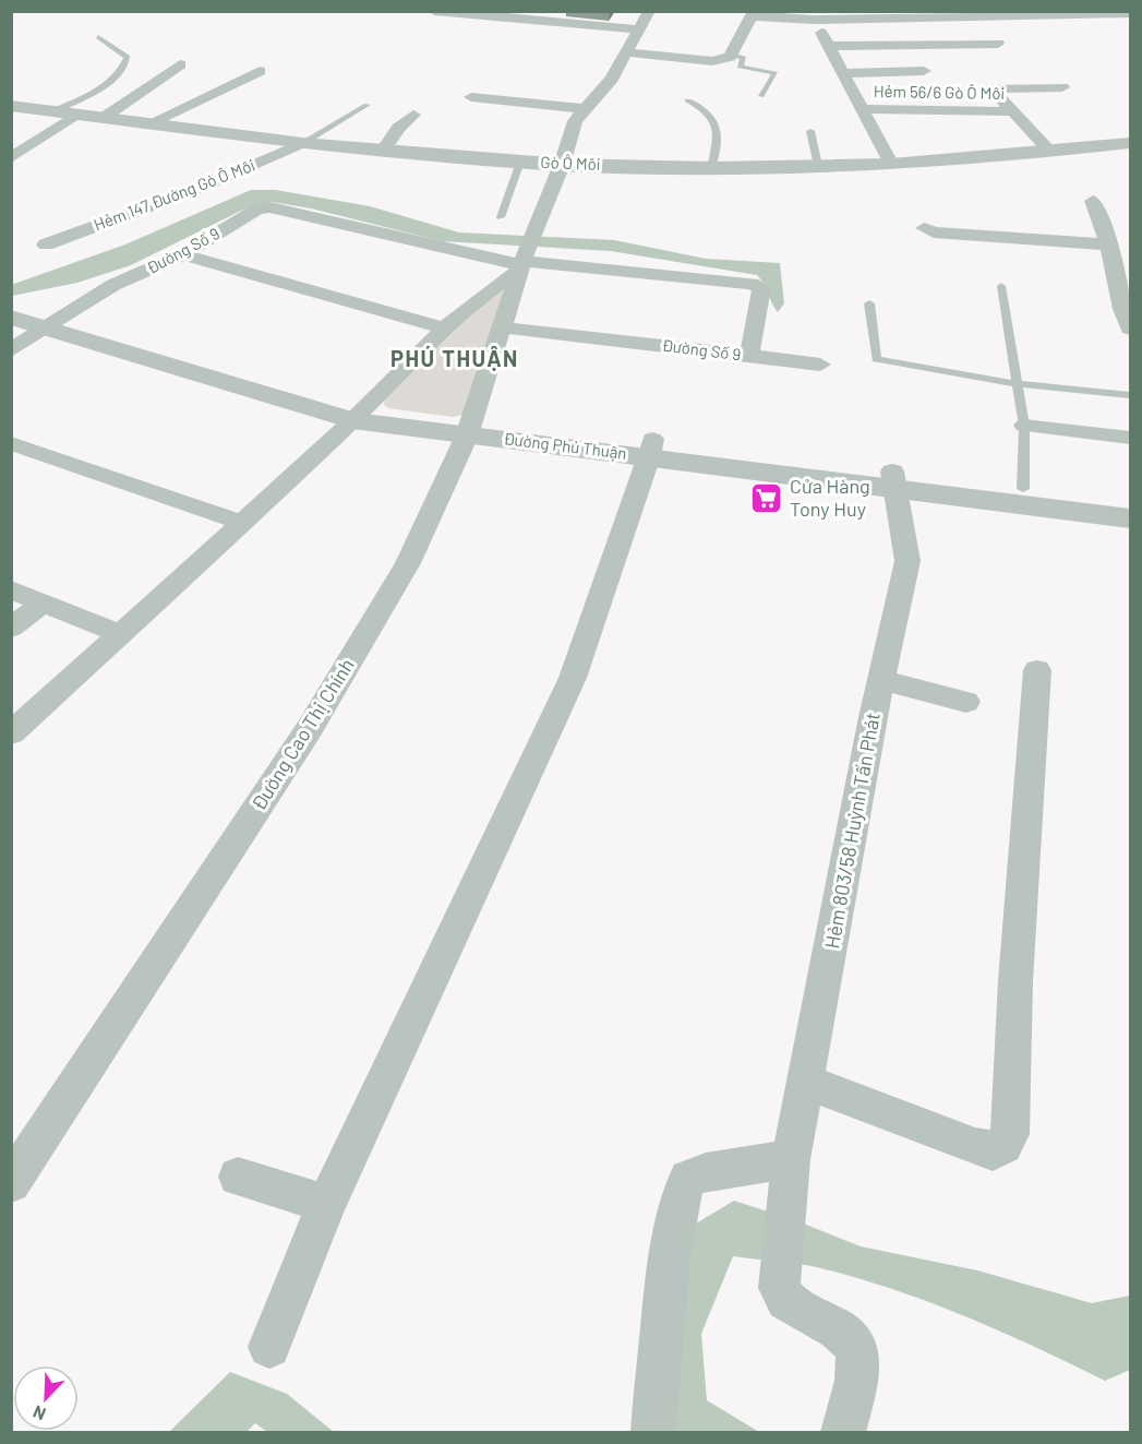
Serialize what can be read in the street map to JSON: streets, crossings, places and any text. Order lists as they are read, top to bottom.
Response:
{
  "streets": {
    "street": [
      "Hẻm 56/6 Gò Ô Môi",
      "Gò Ô Môi",
      "Hẻm 147 Đường Gò Ô Môi",
      "Đường Số 9",
      "Đường Phú Thuận",
      "Đường Cao Thị Chính",
      "Hẻm 803/58 Huỳnh Tấn Phát"
    ]
  },
  "crossings": [
    ["Gò Ô Môi", "Hẻm 147 Đường Gò Ô Môi"],
    ["Gò Ô Môi", "Đường Cao Thị Chính"],
    ["Đường Số 9", "Đường Phú Thuận"],
    ["Đường Số 9", "Đường Cao Thị Chính"],
    ["Đường Phú Thuận", "Đường Cao Thị Chính"],
    ["Đường Phú Thuận", "Hẻm 803/58 Huỳnh Tấn Phát"]
  ],
  "districts": ["PHÚ THUẬN"],
  "places": {
    "supermarket": ["Cửa Hàng Tony Huy"]
  },
  "north": "bottom left"
}
